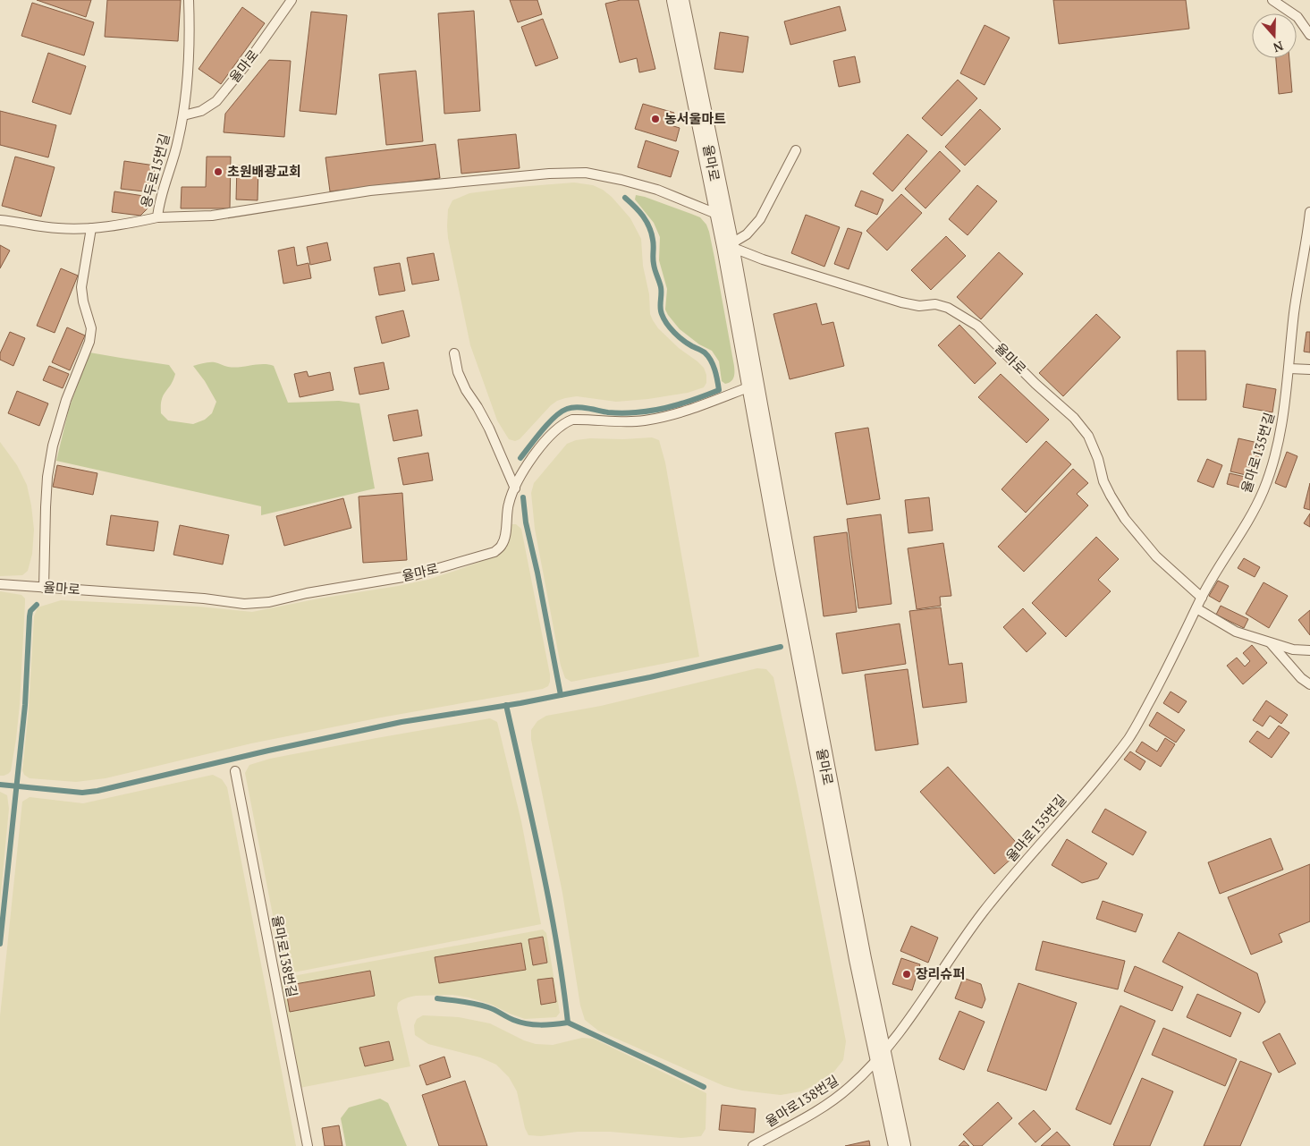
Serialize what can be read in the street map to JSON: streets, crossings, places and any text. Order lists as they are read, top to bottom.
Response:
{
  "streets": {
    "street": ["율마로"],
    "lane": ["용두로15번길", "율마로135번길", "율마로138번길"]
  },
  "crossings": [
    ["율마로", "용두로15번길"],
    ["율마로", "율마로135번길"],
    ["율마로", "율마로138번길"],
    ["율마로135번길", "율마로138번길"]
  ],
  "places": ["농서울마트", "초원배광교회", "장리슈퍼"],
  "north": "bottom"
}
